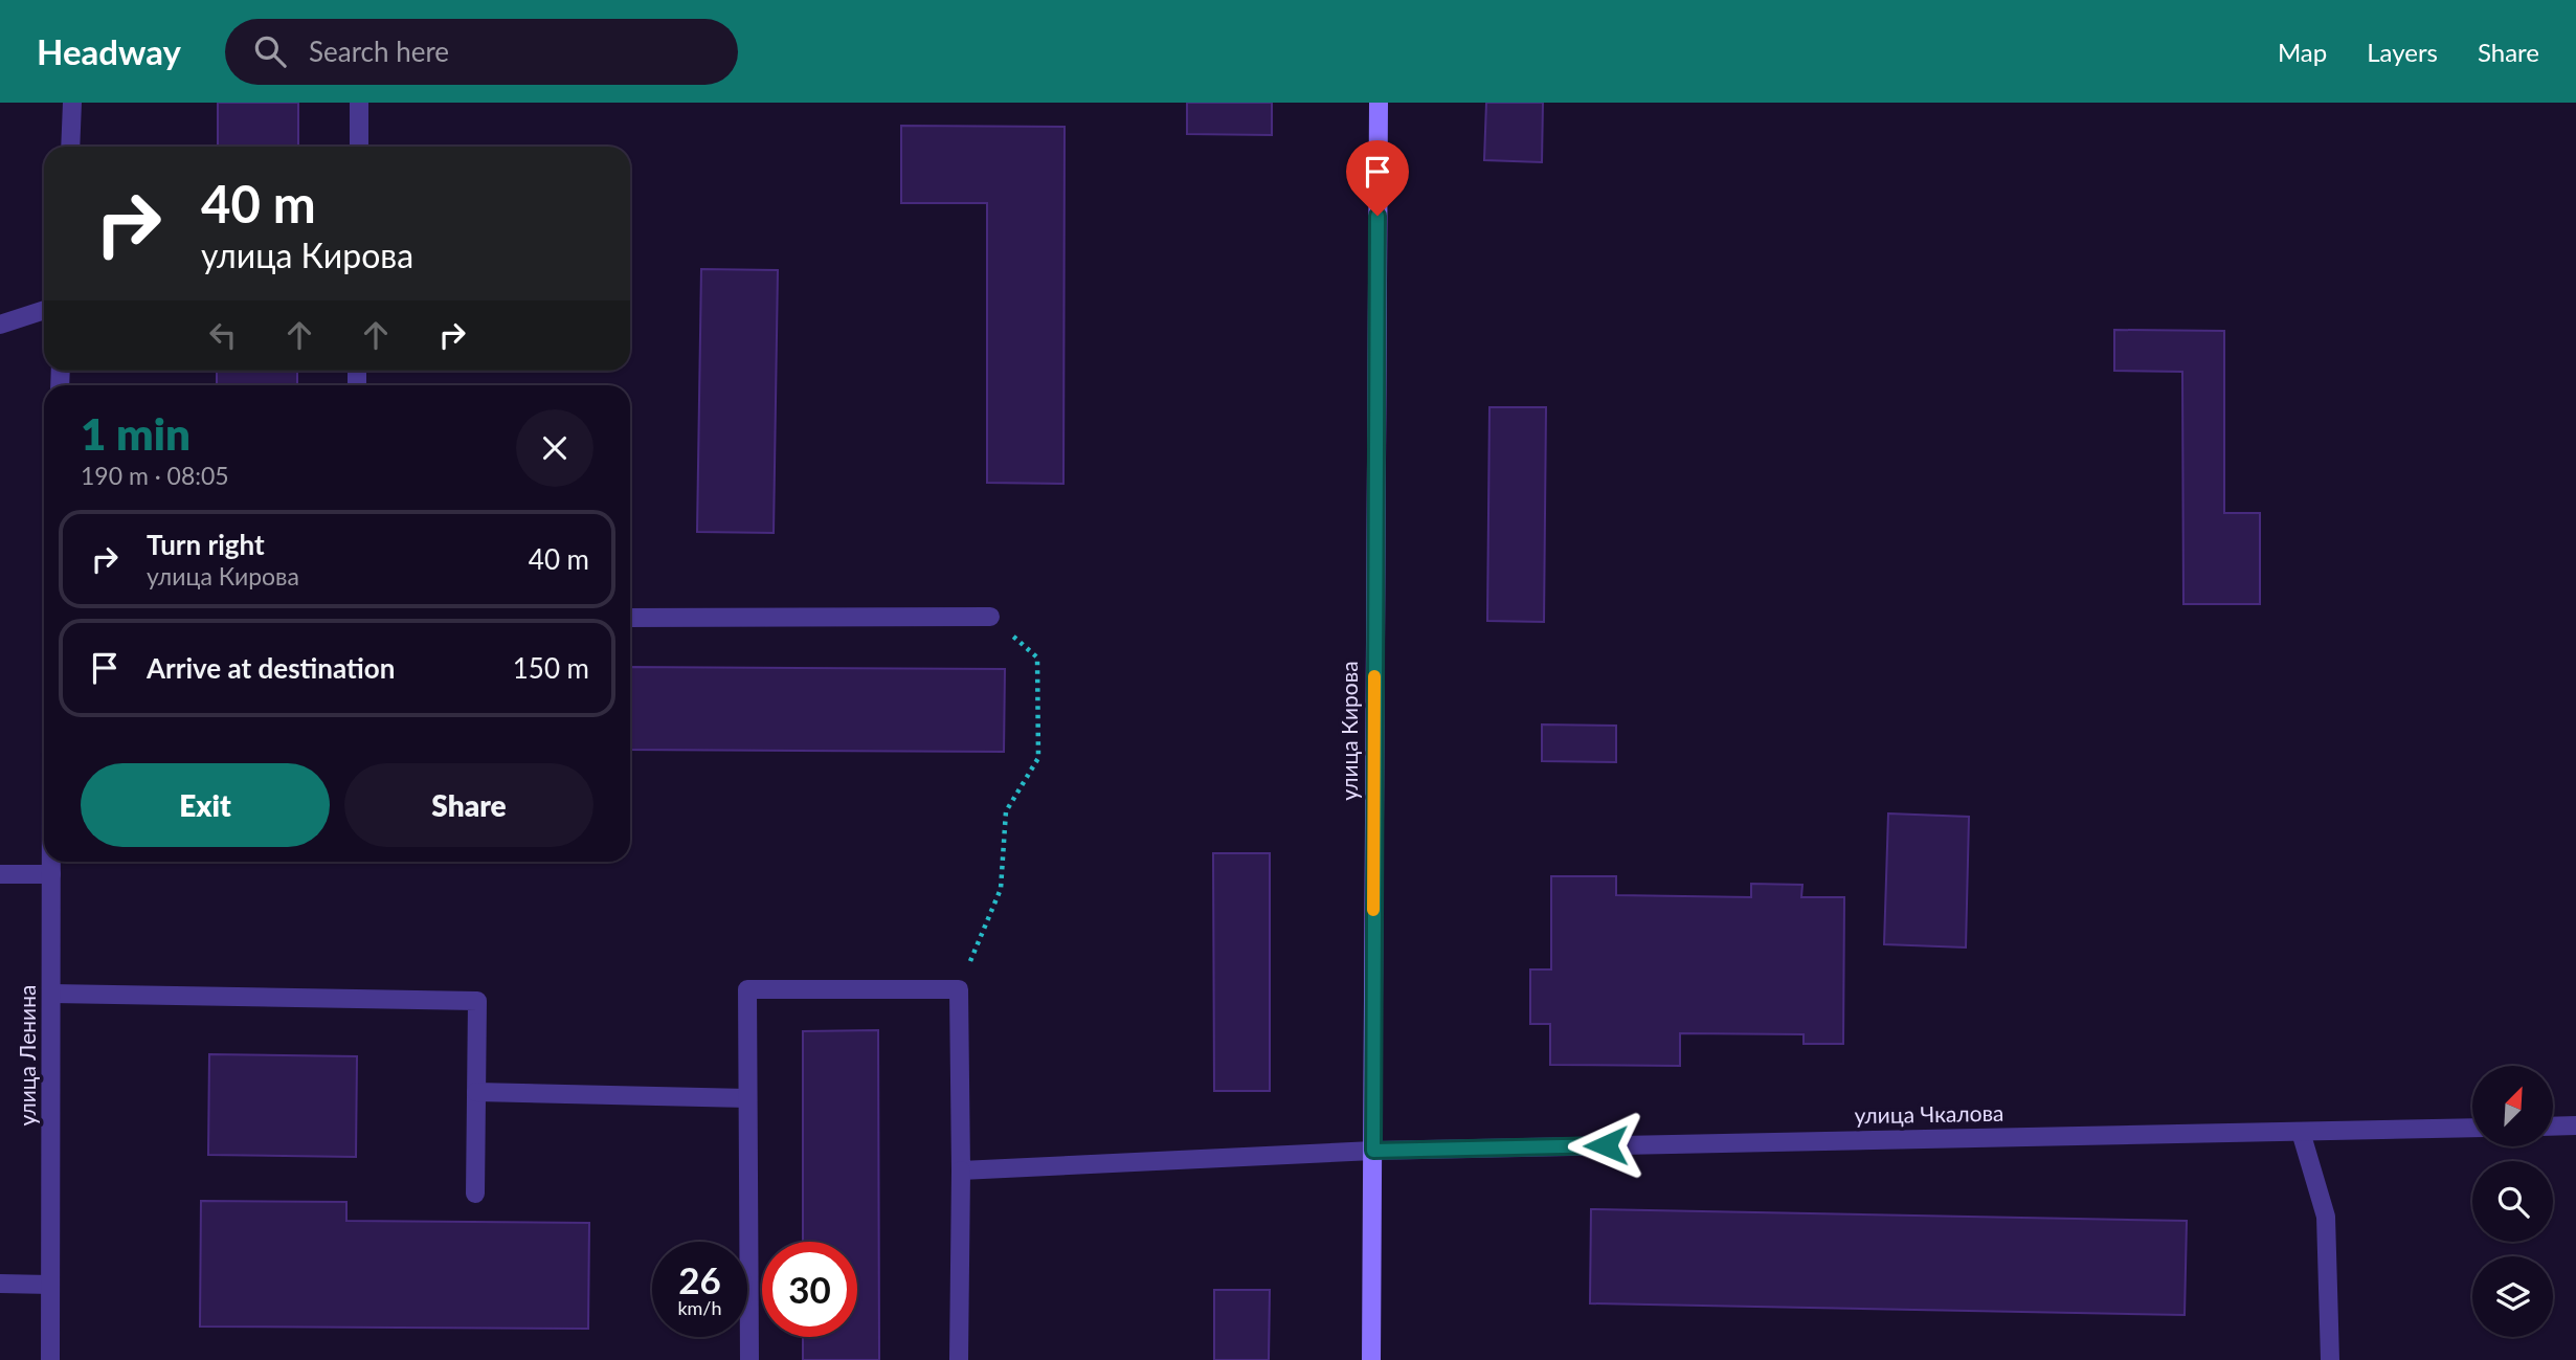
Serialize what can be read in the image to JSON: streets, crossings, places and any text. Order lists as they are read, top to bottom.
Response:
{
  "streets": {
    "street": ["улица Кирова", "улица Ленина", "улица Чкалова"]
  },
  "crossings": [
    ["улица Кирова", "улица Чкалова"]
  ],
  "north": "top right",
  "page": {
    "header": "Headway",
    "search": "Search here",
    "nav": ["Map", "Layers", "Share"],
    "turn": ["40 m", "улица Кирова"],
    "heading": ["1 min", "190 m · 08:05"],
    "list": [
      {
        "name": "Turn right",
        "note": "улица Кирова",
        "value": "40 m"
      },
      {
        "name": "Arrive at destination",
        "value": "150 m"
      }
    ],
    "buttons": ["Exit", "Share"],
    "speed": "26 km/h",
    "limit": "30"
  }
}
